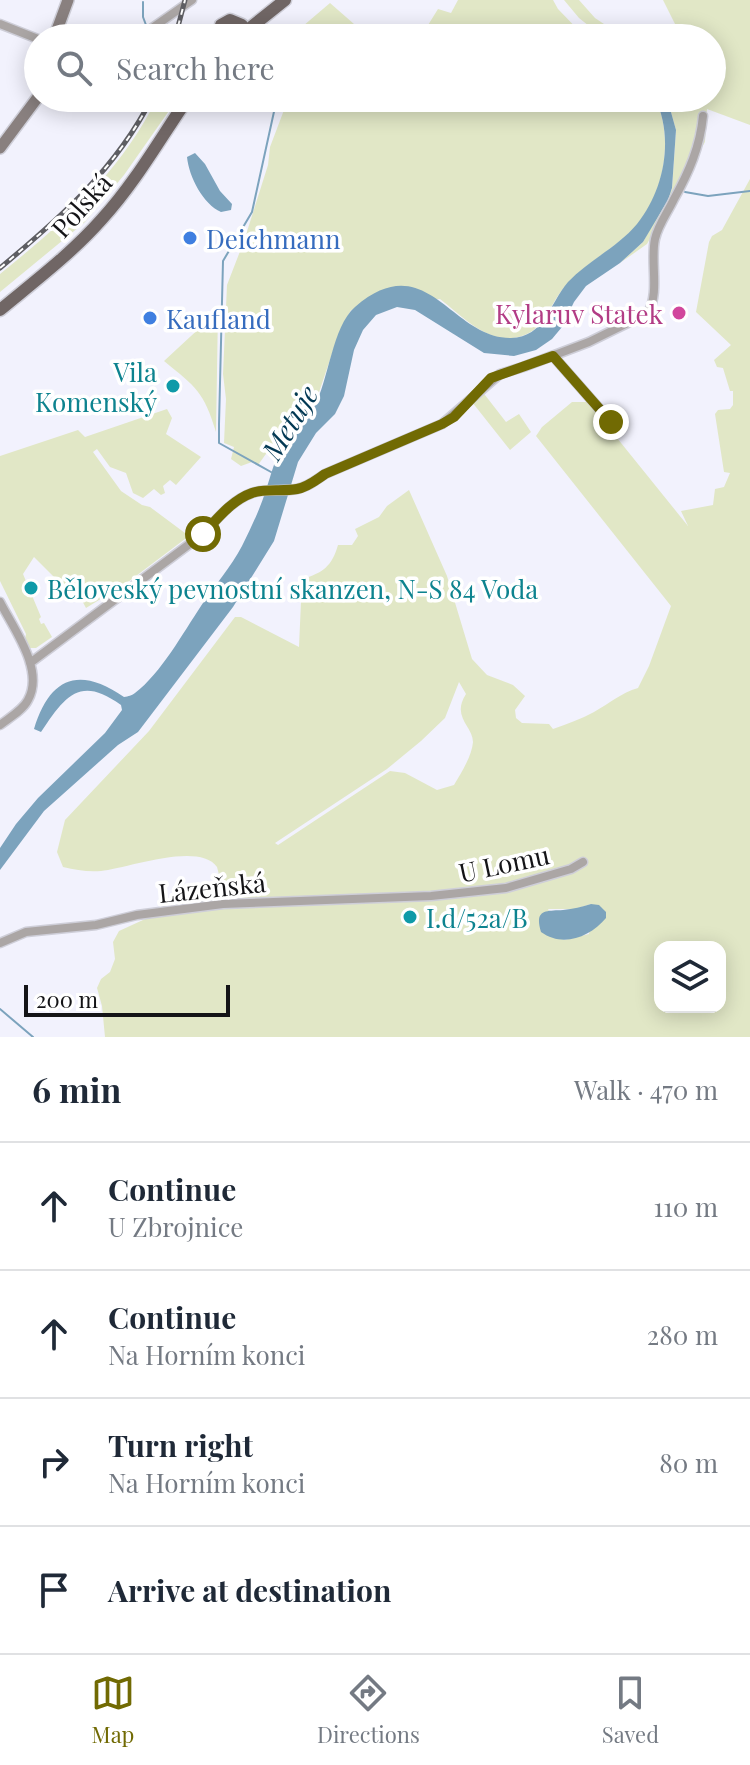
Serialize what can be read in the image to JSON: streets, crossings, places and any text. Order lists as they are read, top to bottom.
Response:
{
  "streets": {
    "main road": ["Polská"],
    "street": ["U Lomu", "Lázeňská"]
  },
  "crossings": [
    ["U Lomu", "Lázeňská"]
  ],
  "water": ["Metuje"],
  "places": [
    "Deichmann",
    "Kylaruv Statek",
    "Kaufland",
    "Vila Komenský",
    "Běloveský pevnostní skanzen, N-S 84 Voda",
    "I.d/52a/B"
  ],
  "scale_bar": "200 m",
  "page": {
    "search": "Search here",
    "scale": "200 m",
    "heading": ["6 min", "Walk · 470 m"],
    "list": [
      ["Continue", "U Zbrojnice", "110 m"],
      ["Continue", "Na Horním konci", "280 m"],
      ["Turn right", "Na Horním konci", "80 m"],
      "Arrive at destination"
    ],
    "nav": ["Map", "Directions", "Saved"]
  }
}
